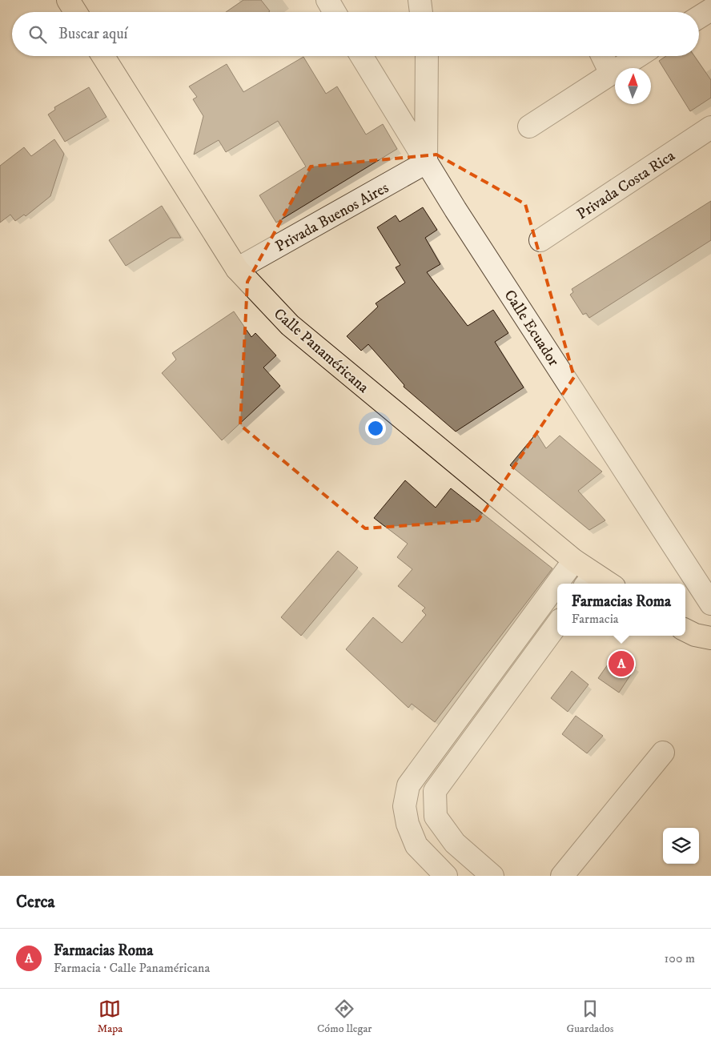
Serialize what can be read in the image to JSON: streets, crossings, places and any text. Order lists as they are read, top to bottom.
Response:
{
  "streets": {
    "main road": ["Calle Panaméricana"],
    "street": ["Privada Costa Rica", "Privada Buenos Aires", "Calle Ecuador"]
  },
  "crossings": [
    ["Privada Buenos Aires", "Calle Ecuador"],
    ["Privada Buenos Aires", "Calle Panaméricana"]
  ],
  "north": "top",
  "page": {
    "search": "Buscar aquí",
    "popup": ["Farmacias Roma", "Farmacia"],
    "pins": "A",
    "heading": "Cerca",
    "list": [
      {
        "mark": "A",
        "name": "Farmacias Roma",
        "note": "Farmacia · Calle Panaméricana",
        "value": "100 m"
      }
    ],
    "nav": ["Mapa", "Cómo llegar", "Guardados"]
  }
}
